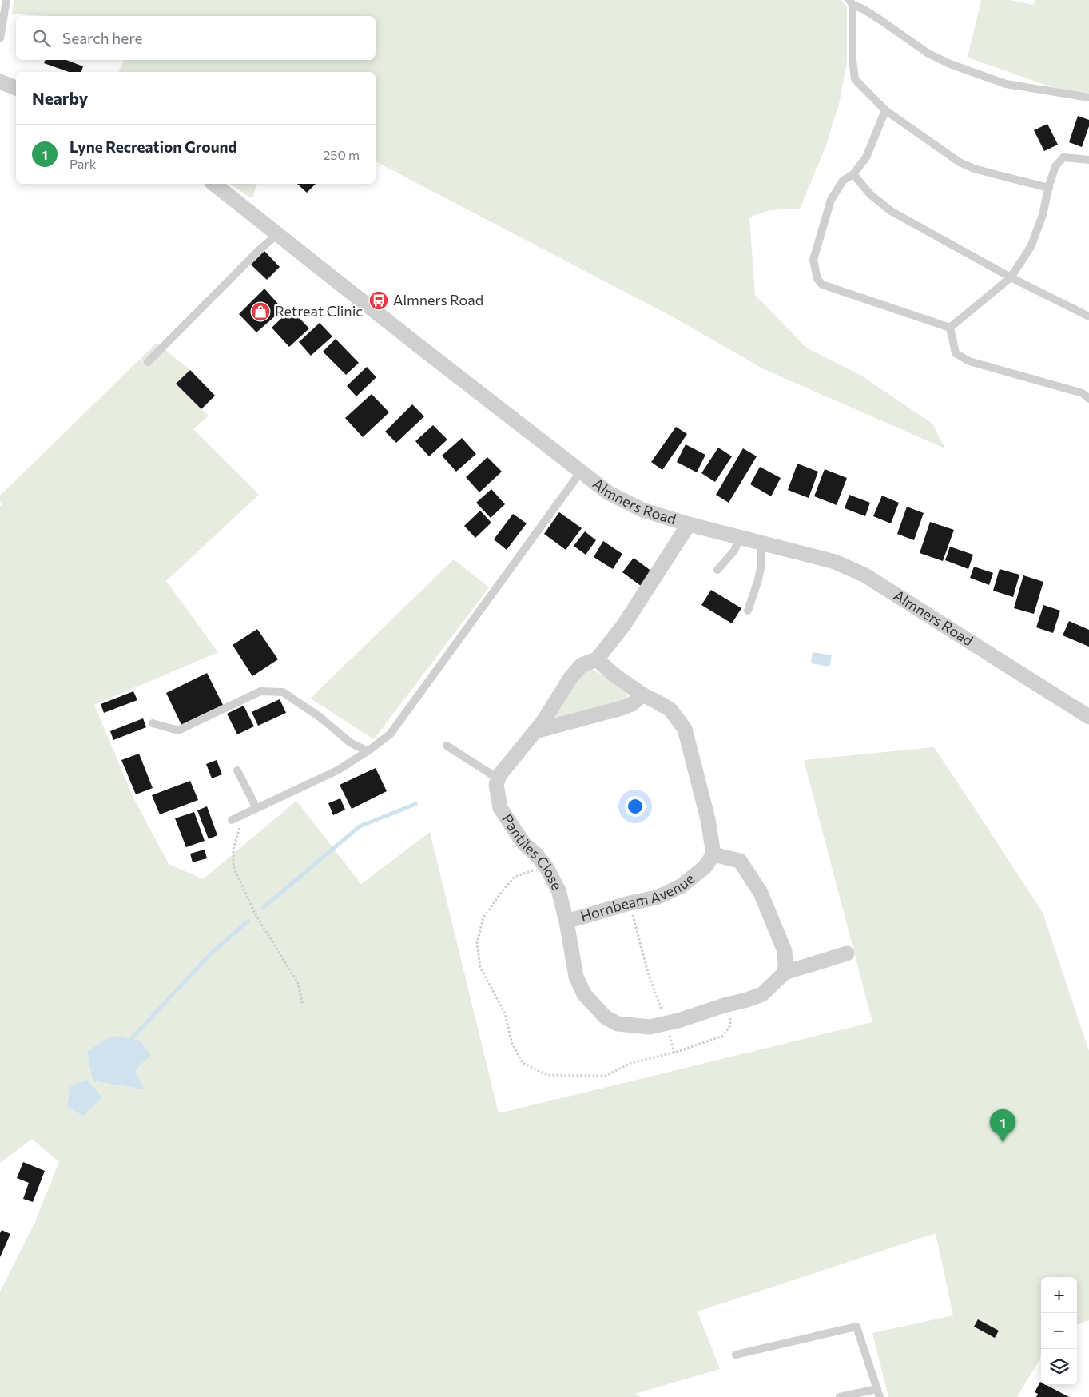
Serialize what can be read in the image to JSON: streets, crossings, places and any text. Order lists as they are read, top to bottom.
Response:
{
  "streets": {
    "street": ["Almners Road", "Pantiles Close", "Hornbeam Avenue"]
  },
  "crossings": [
    ["Pantiles Close", "Hornbeam Avenue"]
  ],
  "places": {
    "bus stop": ["Almners Road"],
    "shop": ["Retreat Clinic"]
  },
  "page": {
    "search": "Search here",
    "heading": "Nearby",
    "list": [
      {
        "mark": "1",
        "name": "Lyne Recreation Ground",
        "note": "Park",
        "value": "250 m"
      }
    ],
    "pins": "1",
    "map_buttons": ["+", "−"]
  }
}
